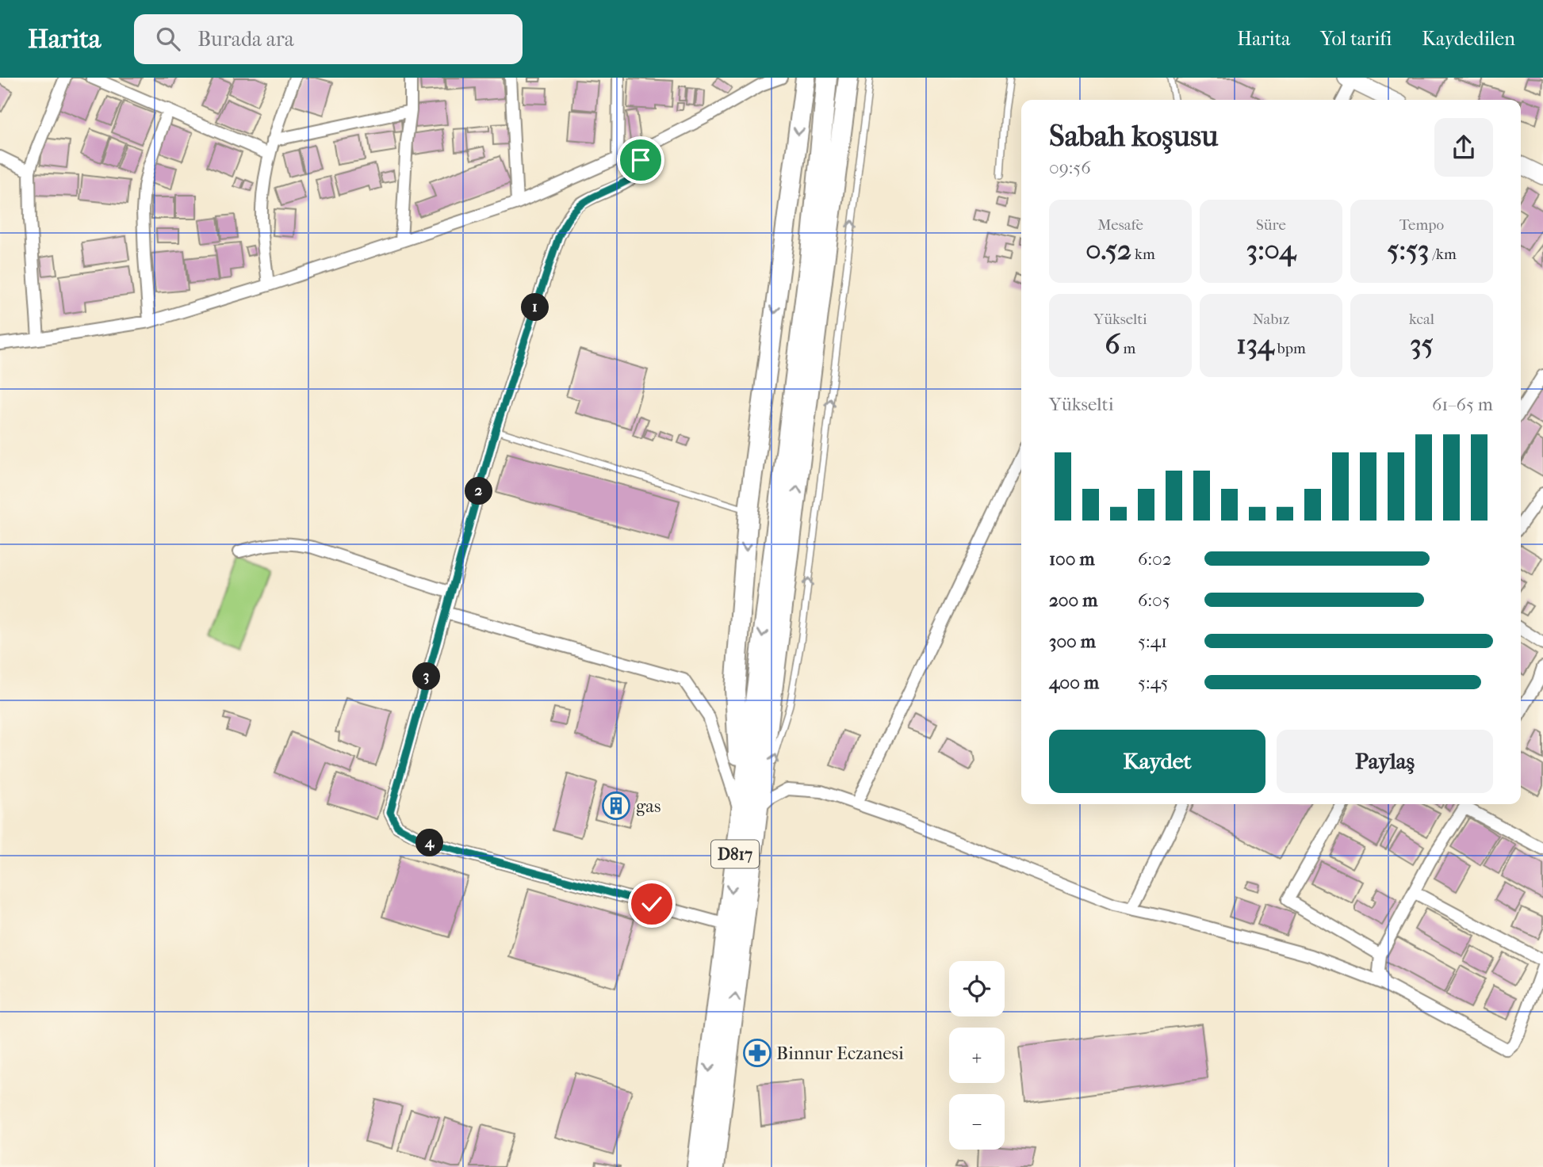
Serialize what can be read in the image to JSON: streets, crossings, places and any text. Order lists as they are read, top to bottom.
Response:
{
  "streets": {
    "highway": ["D817"]
  },
  "places": {
    "building": ["gas"],
    "pharmacy": ["Binnur Eczanesi"]
  },
  "page": {
    "header": "Harita",
    "search": "Burada ara",
    "nav": ["Harita", "Yol tarifi", "Kaydedilen"],
    "heading": ["Sabah koşusu", "09:56"],
    "stats": [
      ["Mesafe", "0.52 km"],
      ["Süre", "3:04"],
      ["Tempo", "5:53 /km"],
      ["Yükselti", "6 m"],
      ["Nabız", "134 bpm"],
      ["kcal", "35"]
    ],
    "pins": [
      "1",
      "2",
      "3",
      "4"
    ],
    "chart": ["Yükselti", "61–65 m"],
    "list": [
      {
        "name": "100 m",
        "note": "6:02"
      },
      {
        "name": "200 m",
        "note": "6:05"
      },
      {
        "name": "300 m",
        "note": "5:41"
      },
      {
        "name": "400 m",
        "note": "5:45"
      }
    ],
    "buttons": ["Kaydet", "Paylaş"],
    "map_buttons": ["+", "−"]
  }
}
